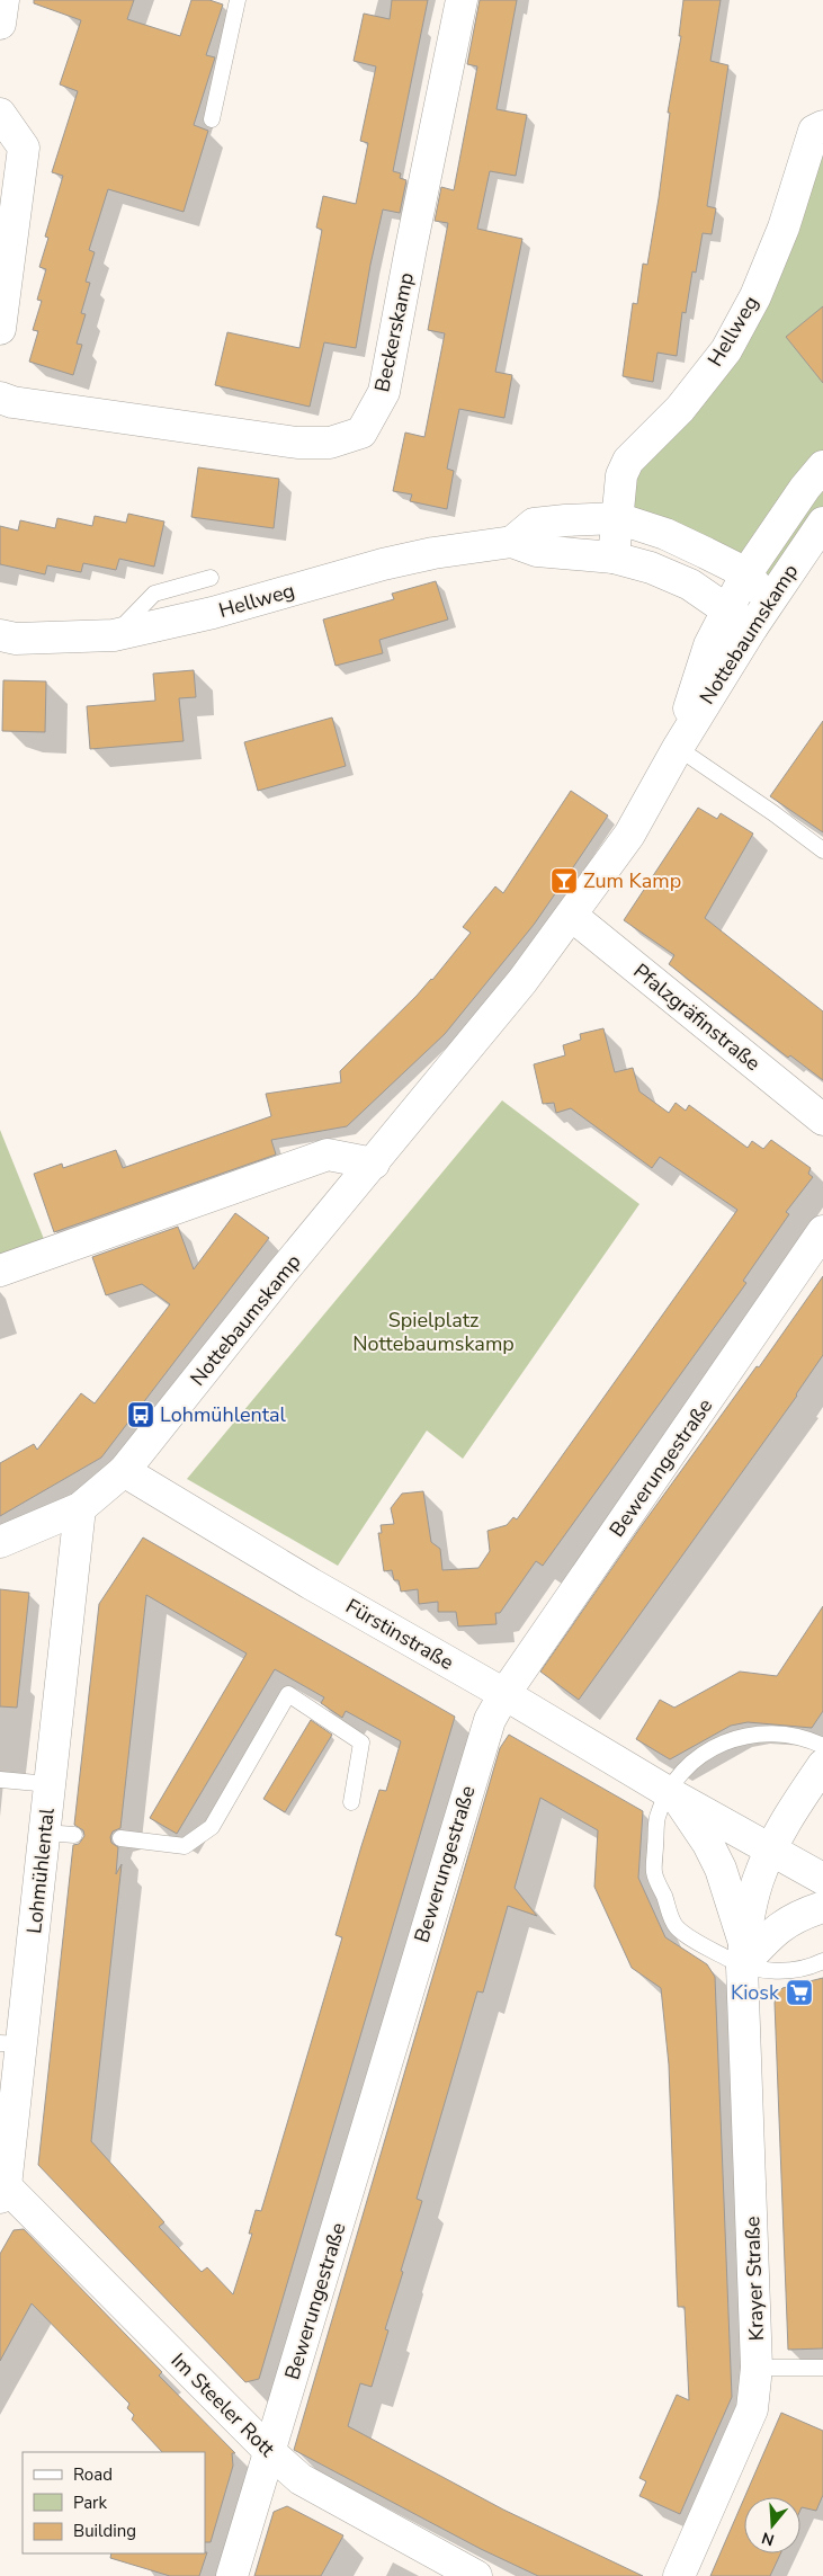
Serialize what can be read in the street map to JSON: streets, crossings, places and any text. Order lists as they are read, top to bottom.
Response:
{
  "streets": {
    "street": [
      "Hellweg",
      "Beckerskamp",
      "Nottebaumskamp",
      "Pfalzgräfinstraße",
      "Bewerungestraße",
      "Fürstinstraße",
      "Lohmühlental",
      "Krayer Straße",
      "Im Steeler Rott"
    ]
  },
  "crossings": [
    ["Hellweg", "Nottebaumskamp"],
    ["Nottebaumskamp", "Pfalzgräfinstraße"],
    ["Nottebaumskamp", "Fürstinstraße"],
    ["Nottebaumskamp", "Lohmühlental"],
    ["Bewerungestraße", "Fürstinstraße"],
    ["Bewerungestraße", "Im Steeler Rott"],
    ["Fürstinstraße", "Krayer Straße"],
    ["Lohmühlental", "Im Steeler Rott"]
  ],
  "parks": ["Spielplatz Nottebaumskamp"],
  "places": {
    "bar": ["Zum Kamp"],
    "bus stop": ["Lohmühlental"],
    "supermarket": ["Kiosk"]
  },
  "legend": ["Road", "Park", "Building"],
  "north": "bottom"
}
